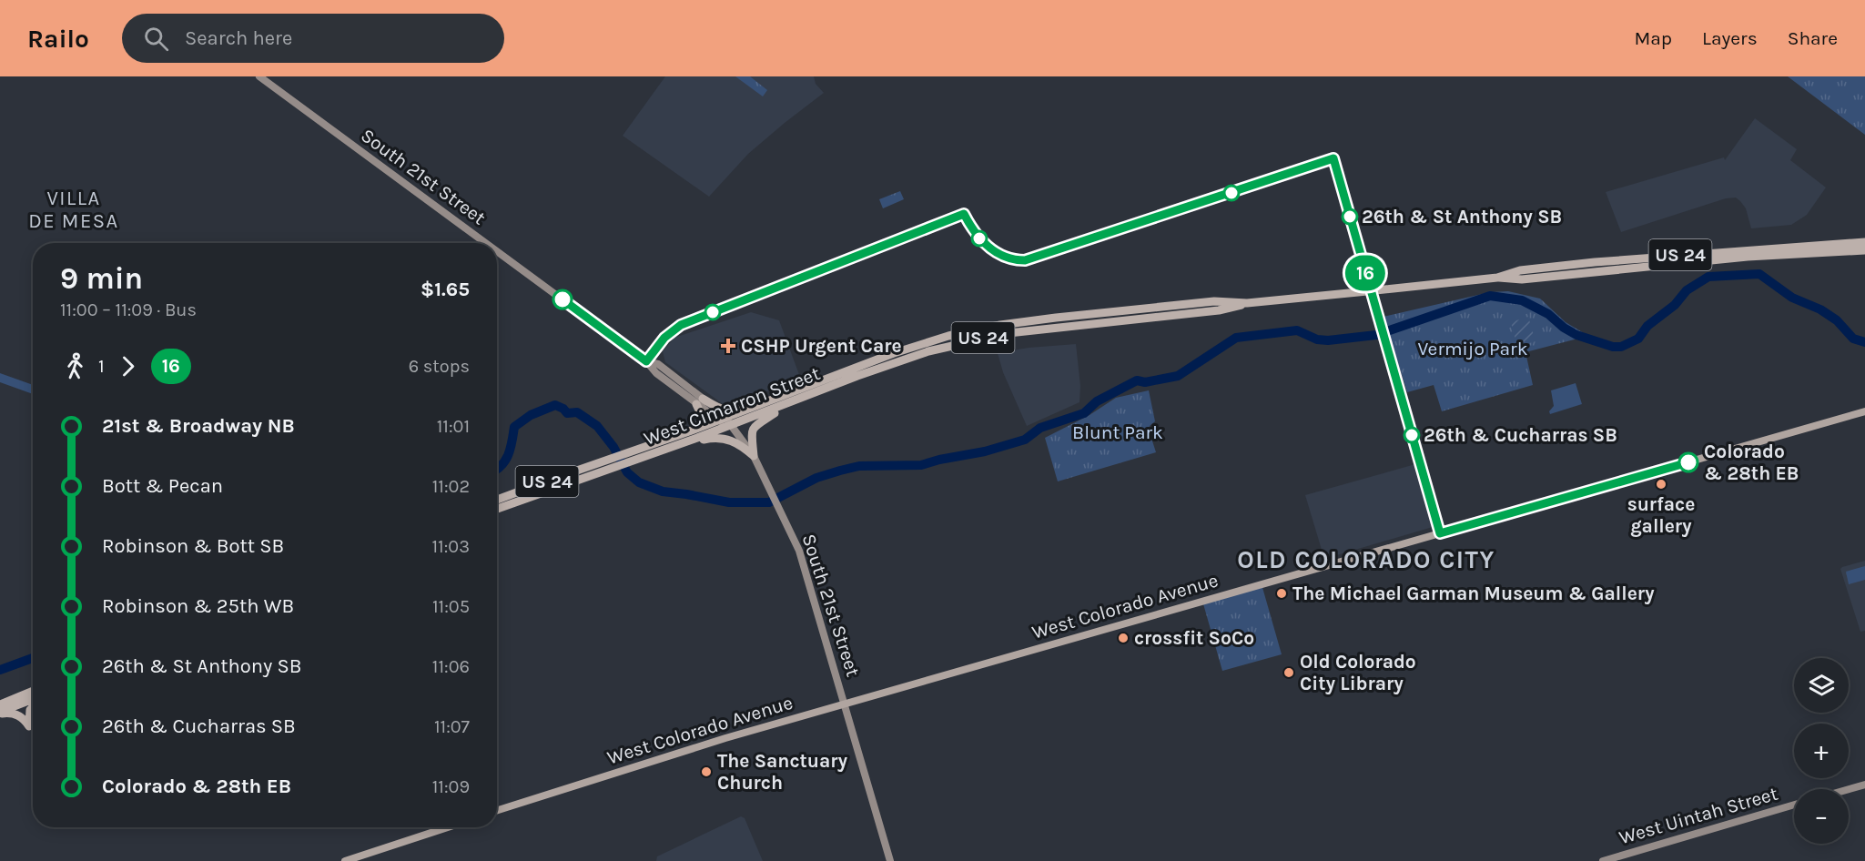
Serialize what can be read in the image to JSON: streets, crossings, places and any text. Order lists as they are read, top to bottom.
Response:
{
  "streets": {
    "highway": ["US 24", "West Cimarron Street"],
    "main road": ["South 21st Street", "West Colorado Avenue", "West Uintah Street"]
  },
  "crossings": [
    ["South 21st Street", "West Cimarron Street"],
    ["South 21st Street", "West Colorado Avenue"]
  ],
  "districts": ["VILLA DE MESA", "OLD COLORADO CITY"],
  "parks": ["Vermijo Park", "Blunt Park"],
  "places": {
    "other": [
      "26th & St Anthony SB",
      "26th & Cucharras SB",
      "Colorado & 28th EB",
      "surface gallery",
      "The Michael Garman Museum & Gallery",
      "crossfit SoCo",
      "Old Colorado City Library",
      "The Sanctuary Church"
    ],
    "health": ["CSHP Urgent Care"]
  },
  "lines": ["bus line 16"],
  "page": {
    "header": "Railo",
    "search": "Search here",
    "nav": ["Map", "Layers", "Share"],
    "on_map": "16",
    "heading": ["9 min", "11:00 – 11:09 · Bus", "$1.65"],
    "legs": ["1", "16", "6 stops"],
    "list": [
      {
        "name": "21st & Broadway NB",
        "value": "11:01"
      },
      {
        "name": "Bott & Pecan",
        "value": "11:02"
      },
      {
        "name": "Robinson & Bott SB",
        "value": "11:03"
      },
      {
        "name": "Robinson & 25th WB",
        "value": "11:05"
      },
      {
        "name": "26th & St Anthony SB",
        "value": "11:06"
      },
      {
        "name": "26th & Cucharras SB",
        "value": "11:07"
      },
      {
        "name": "Colorado & 28th EB",
        "value": "11:09"
      }
    ],
    "map_buttons": ["+", "−"]
  }
}
